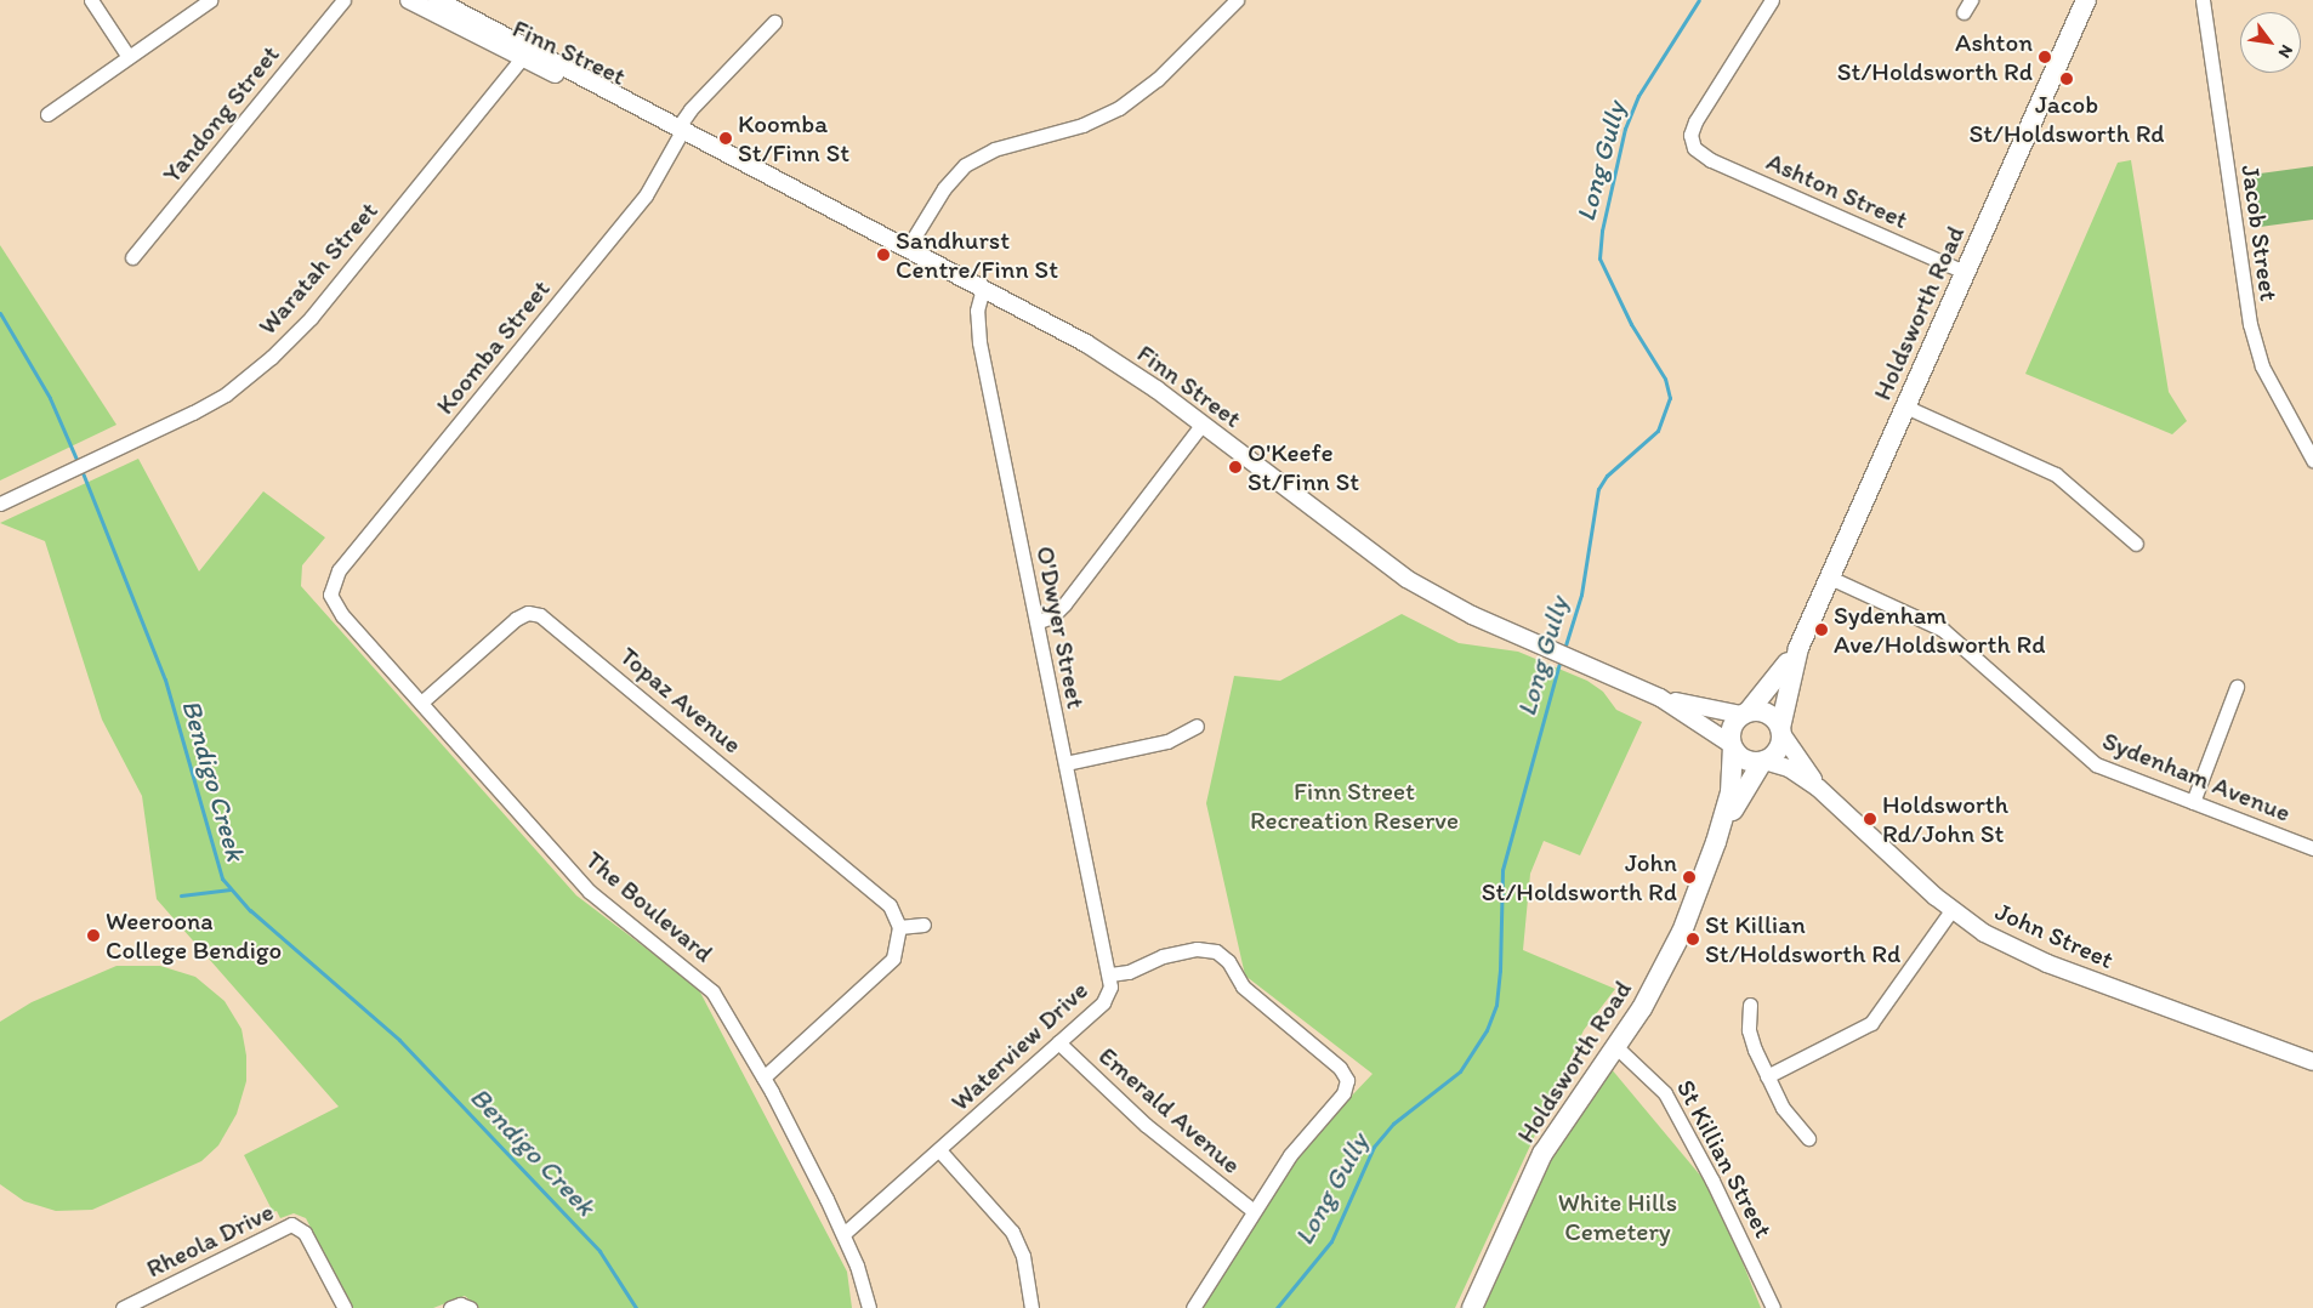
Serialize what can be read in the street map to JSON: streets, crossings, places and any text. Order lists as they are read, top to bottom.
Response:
{
  "streets": {
    "main road": ["Holdsworth Road"],
    "street": [
      "Finn Street",
      "Yandong Street",
      "Ashton Street",
      "Jacob Street",
      "Waratah Street",
      "Koomba Street",
      "O'Dwyer Street",
      "Topaz Avenue",
      "Sydenham Avenue",
      "The Boulevard",
      "John Street",
      "Waterview Drive",
      "Emerald Avenue",
      "St Killian Street",
      "Rheola Drive"
    ]
  },
  "crossings": [
    ["Finn Street", "Waratah Street"],
    ["Finn Street", "Holdsworth Road"],
    ["Finn Street", "Koomba Street"],
    ["Finn Street", "O'Dwyer Street"],
    ["Finn Street", "John Street"],
    ["Ashton Street", "Holdsworth Road"],
    ["Holdsworth Road", "Sydenham Avenue"],
    ["Holdsworth Road", "John Street"],
    ["Holdsworth Road", "St Killian Street"],
    ["Koomba Street", "The Boulevard"],
    ["O'Dwyer Street", "Waterview Drive"],
    ["Topaz Avenue", "The Boulevard"],
    ["The Boulevard", "Waterview Drive"],
    ["Waterview Drive", "Emerald Avenue"]
  ],
  "water": ["Long Gully", "Bendigo Creek"],
  "parks": ["Finn Street Recreation Reserve", "White Hills Cemetery"],
  "places": [
    "Ashton St/Holdsworth Rd",
    "Jacob St/Holdsworth Rd",
    "Koomba St/Finn St",
    "Sandhurst Centre/Finn St",
    "O'Keefe St/Finn St",
    "Sydenham Ave/Holdsworth Rd",
    "Holdsworth Rd/John St",
    "John St/Holdsworth Rd",
    "Weeroona College Bendigo",
    "St Killian St/Holdsworth Rd"
  ],
  "north": "bottom right"
}
